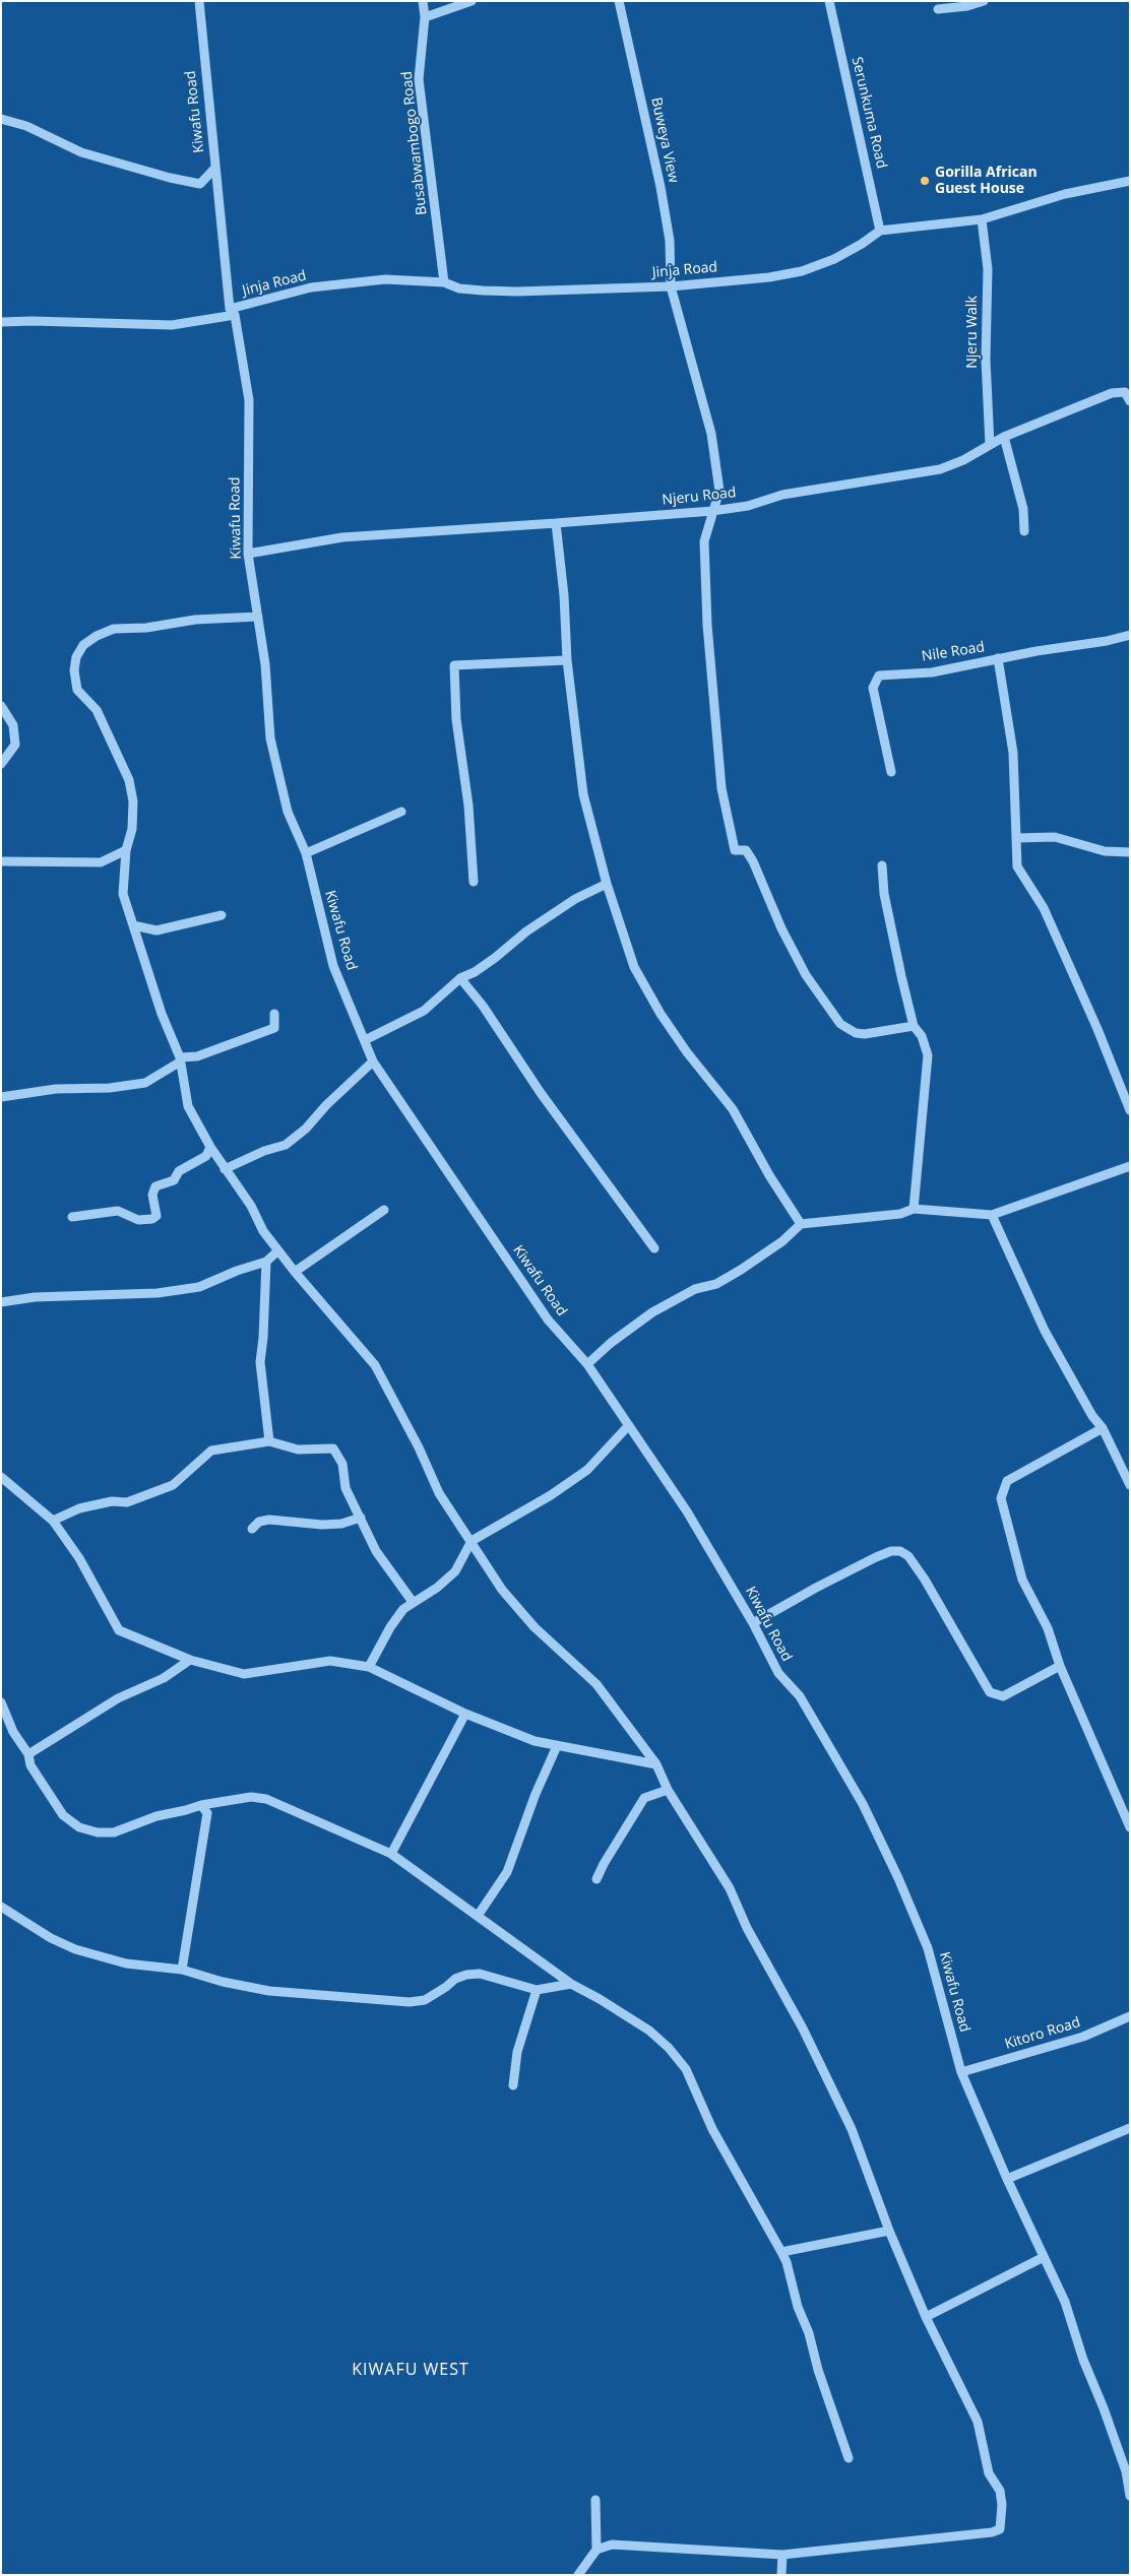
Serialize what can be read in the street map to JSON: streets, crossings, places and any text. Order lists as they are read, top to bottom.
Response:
{
  "streets": {
    "street": [
      "Kiwafu Road",
      "Serunkuma Road",
      "Buweya View",
      "Busabwambogo Road",
      "Jinja Road",
      "Njeru Walk",
      "Njeru Road",
      "Nile Road",
      "Kitoro Road"
    ]
  },
  "crossings": [
    ["Kiwafu Road", "Jinja Road"],
    ["Kiwafu Road", "Njeru Road"],
    ["Kiwafu Road", "Kitoro Road"],
    ["Serunkuma Road", "Jinja Road"],
    ["Buweya View", "Jinja Road"],
    ["Buweya View", "Njeru Road"],
    ["Busabwambogo Road", "Jinja Road"],
    ["Jinja Road", "Njeru Walk"],
    ["Njeru Walk", "Njeru Road"]
  ],
  "districts": ["KIWAFU WEST"],
  "places": ["Gorilla African Guest House"]
}
